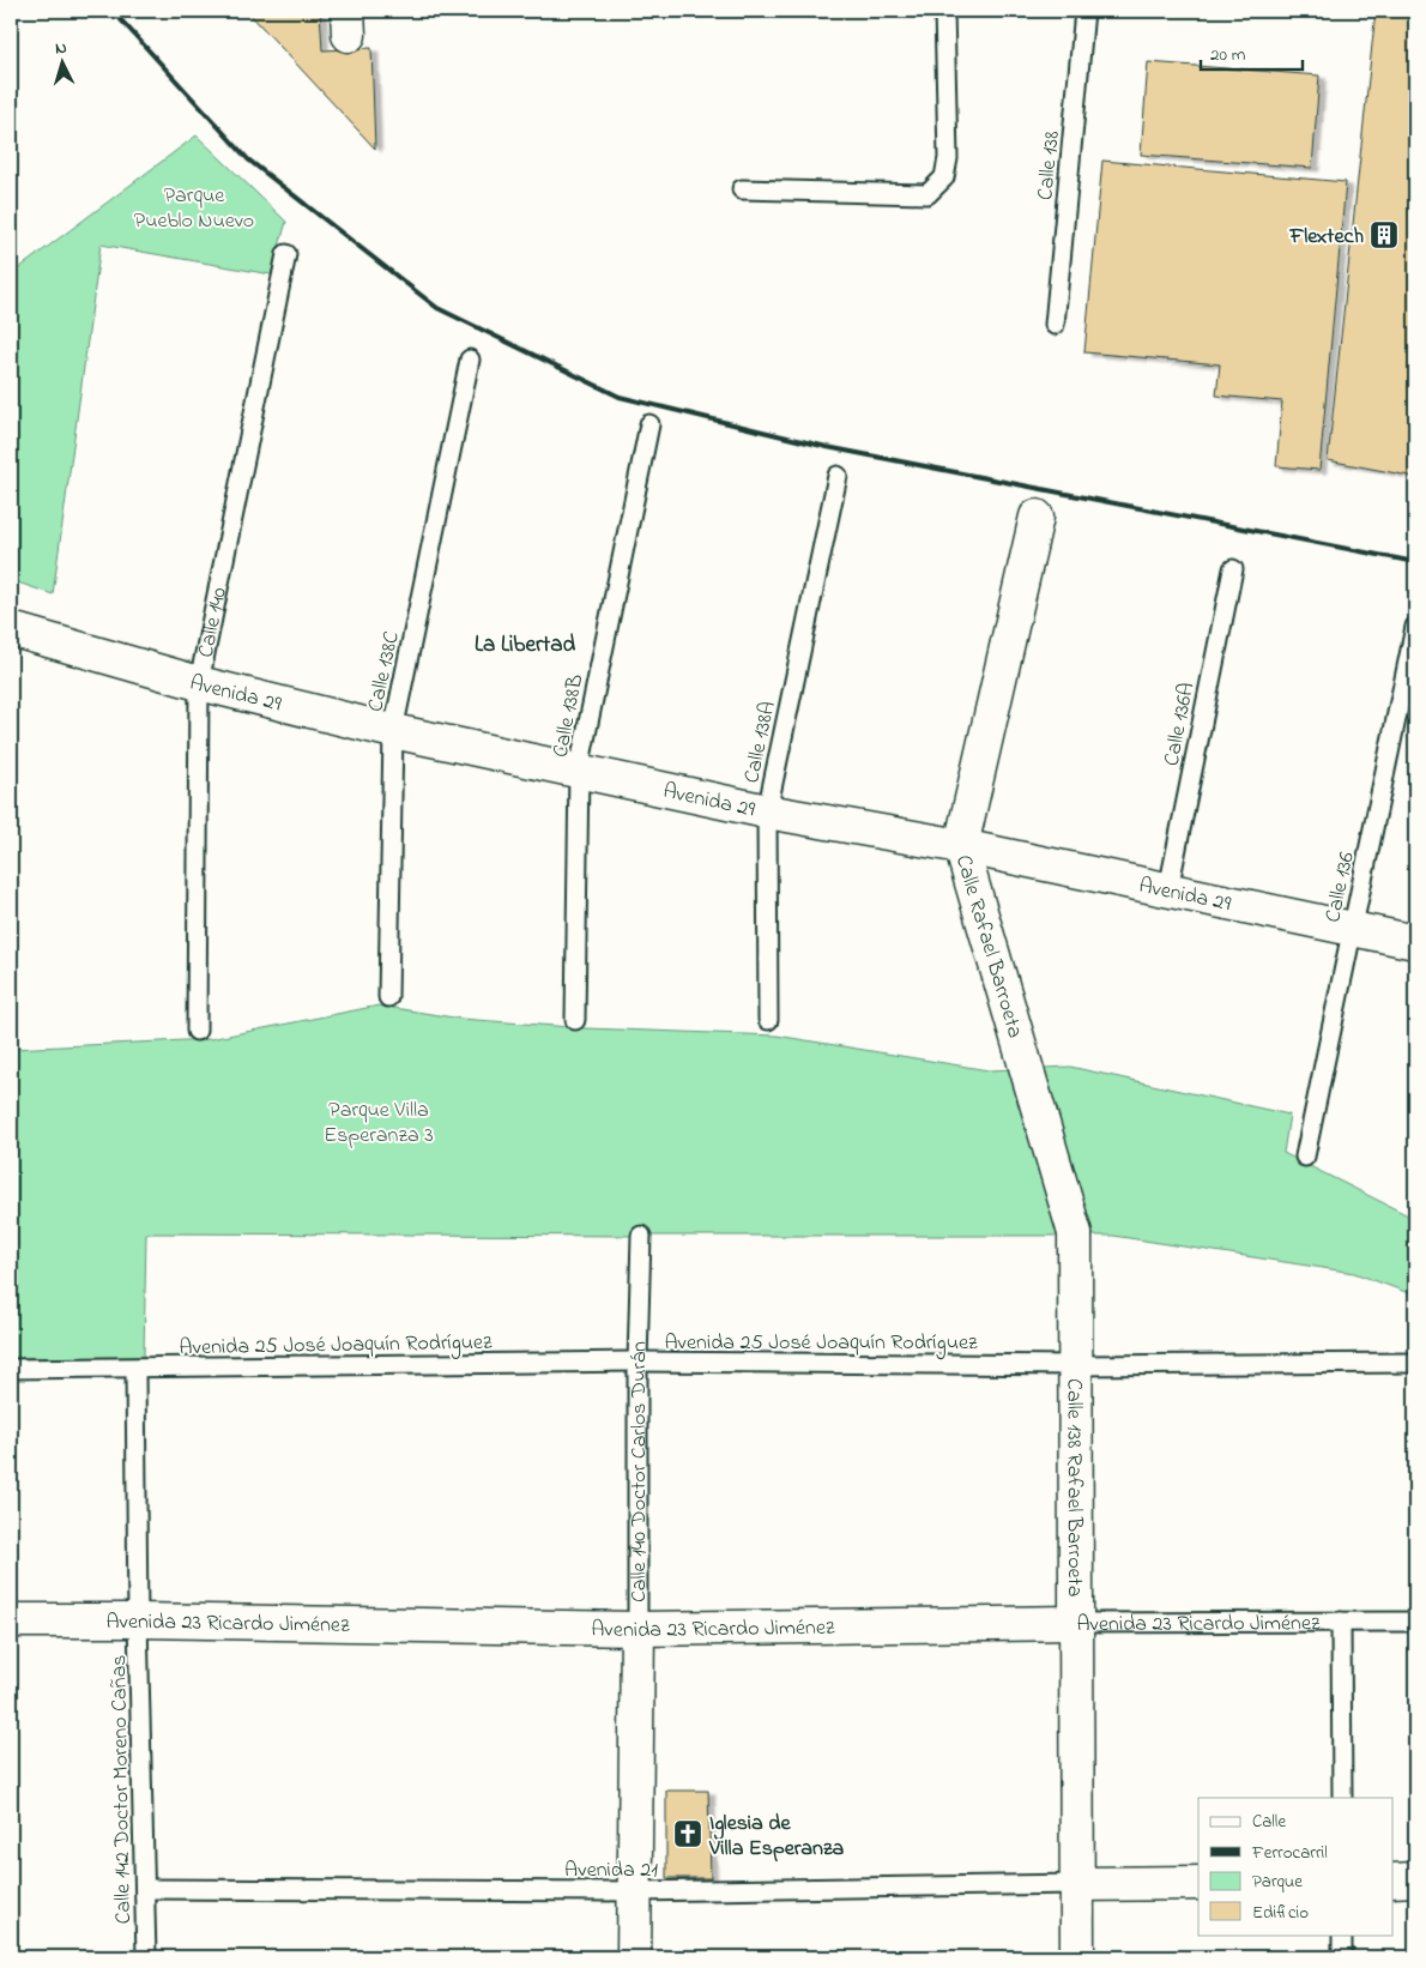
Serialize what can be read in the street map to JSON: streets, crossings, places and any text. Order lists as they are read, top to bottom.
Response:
{
  "streets": {
    "street": [
      "Avenida 29",
      "Calle Rafael Barroeta",
      "Calle 140 Doctor Carlos Durán",
      "Calle 138 Rafael Barroeta",
      "Avenida 23 Ricardo Jiménez"
    ],
    "lane": [
      "Calle 138",
      "Calle 140",
      "Calle 138C",
      "Calle 138B",
      "Calle 136A",
      "Calle 138A",
      "Calle 136",
      "Avenida 25 José Joaquín Rodríguez",
      "Calle 142 Doctor Moreno Cañas",
      "Avenida 21"
    ]
  },
  "crossings": [
    ["Calle 140", "Avenida 29"],
    ["Calle 138C", "Avenida 29"],
    ["Avenida 29", "Calle 138B"],
    ["Avenida 29", "Calle 136A"],
    ["Avenida 29", "Calle 138A"],
    ["Avenida 29", "Calle 136"],
    ["Avenida 29", "Calle Rafael Barroeta"],
    ["Calle Rafael Barroeta", "Calle 138 Rafael Barroeta"],
    ["Avenida 25 José Joaquín Rodríguez", "Calle 140 Doctor Carlos Durán"],
    ["Avenida 25 José Joaquín Rodríguez", "Calle 138 Rafael Barroeta"],
    ["Avenida 25 José Joaquín Rodríguez", "Calle 142 Doctor Moreno Cañas"],
    ["Calle 140 Doctor Carlos Durán", "Avenida 23 Ricardo Jiménez"],
    ["Calle 140 Doctor Carlos Durán", "Avenida 21"],
    ["Calle 138 Rafael Barroeta", "Avenida 23 Ricardo Jiménez"],
    ["Calle 138 Rafael Barroeta", "Avenida 21"],
    ["Avenida 23 Ricardo Jiménez", "Calle 142 Doctor Moreno Cañas"],
    ["Calle 142 Doctor Moreno Cañas", "Avenida 21"]
  ],
  "districts": ["La Libertad"],
  "parks": ["Parque Pueblo Nuevo", "Parque Villa Esperanza 3"],
  "places": {
    "building": ["Flextech"],
    "church": ["Iglesia de Villa Esperanza"]
  },
  "legend": [
    "Calle",
    "Ferrocarril",
    "Parque",
    "Edificio"
  ],
  "scale_bar": "20 m",
  "north": "top"
}
